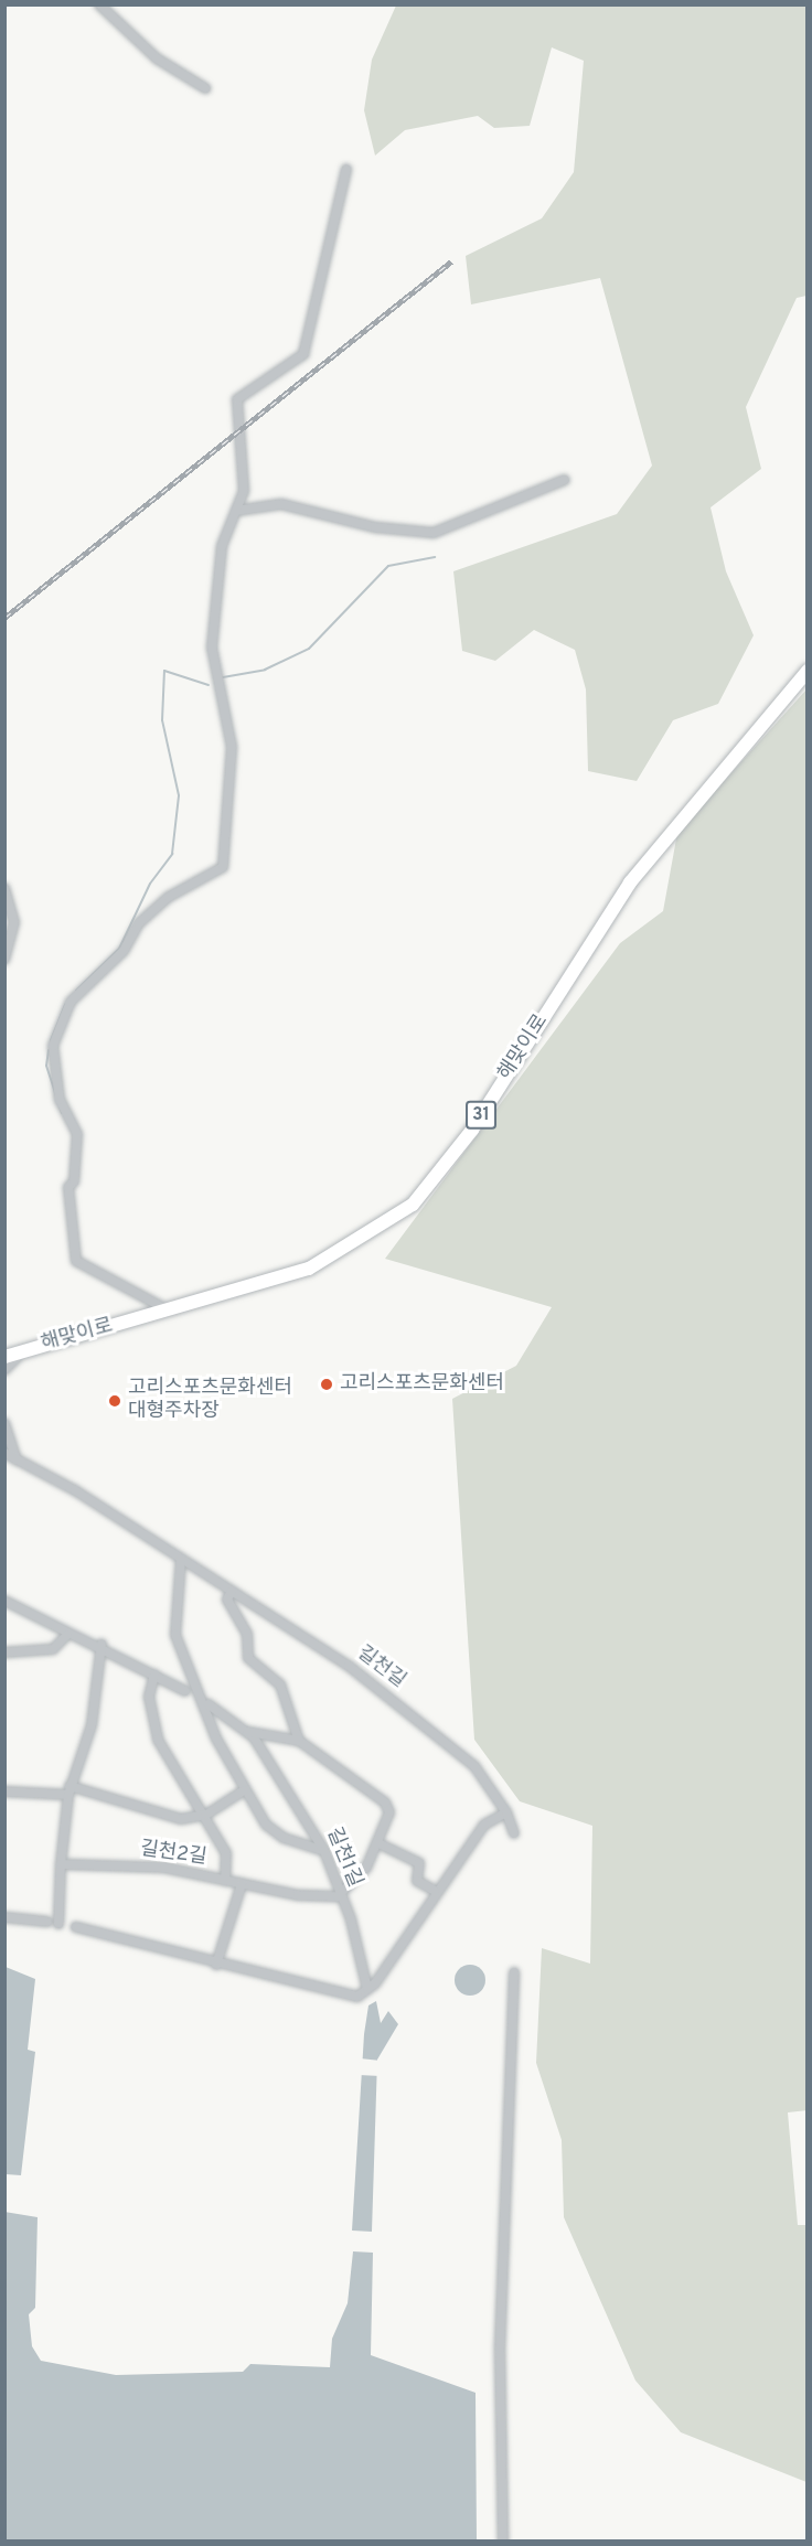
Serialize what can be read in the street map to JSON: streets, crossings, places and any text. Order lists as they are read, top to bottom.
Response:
{
  "streets": {
    "main road": ["해맞이로", "31"],
    "street": ["길천길", "길천2길", "길천1길"]
  },
  "crossings": [
    ["길천2길", "길천1길"]
  ],
  "places": ["고리스포츠문화센터", "고리스포츠문화센터 대형주차장"]
}
